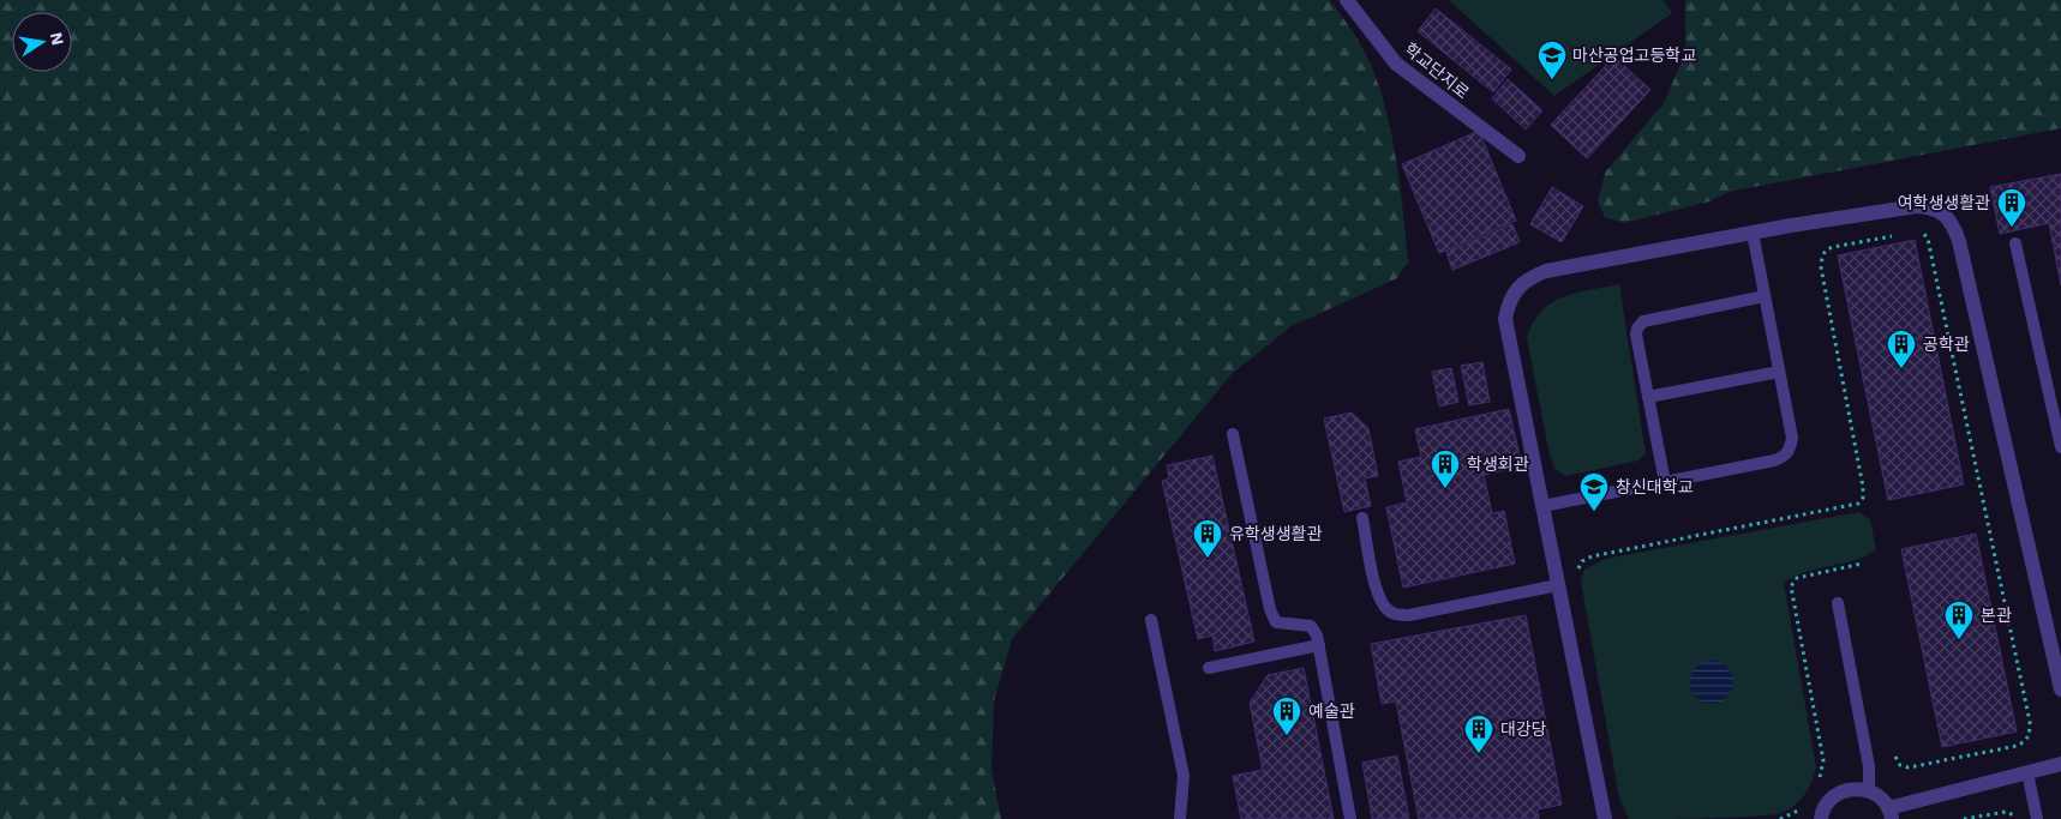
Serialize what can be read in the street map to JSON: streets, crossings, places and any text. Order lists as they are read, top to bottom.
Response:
{
  "streets": {
    "street": ["학교단지로"]
  },
  "places": {
    "school or university": ["마산공업고등학교", "창신대학교"],
    "building": [
      "여학생생활관",
      "공학관",
      "학생회관",
      "유학생생활관",
      "본관",
      "예술관",
      "대강당"
    ]
  },
  "north": "right"
}
